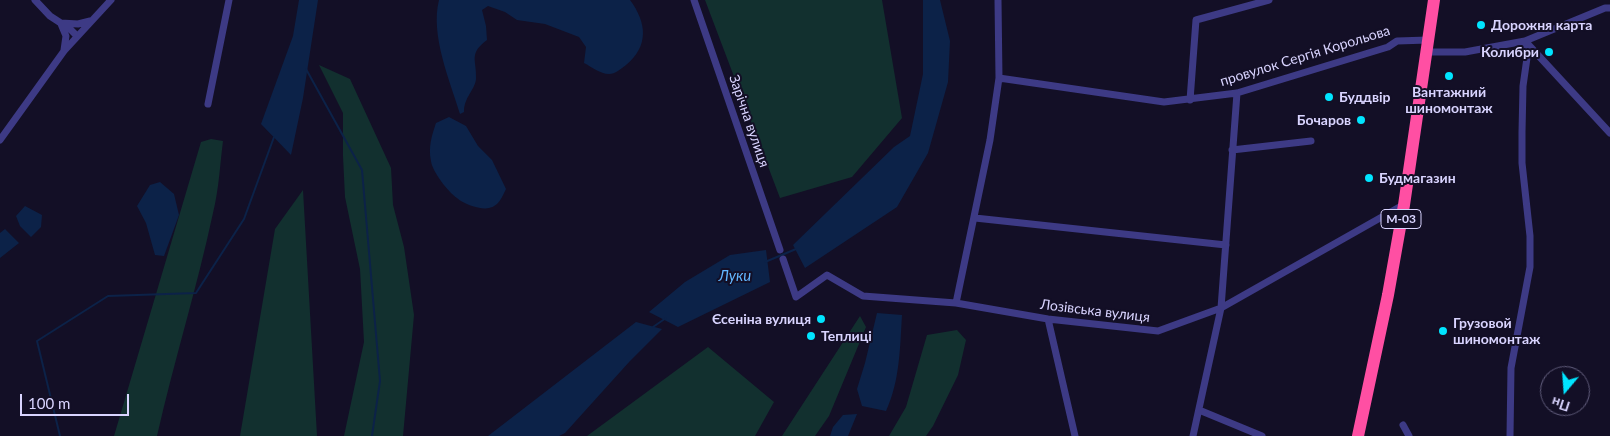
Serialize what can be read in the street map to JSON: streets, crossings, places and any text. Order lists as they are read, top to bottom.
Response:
{
  "streets": {
    "highway": ["М-03"],
    "street": ["провулок Сергія Корольова", "Зарічна вулиця", "Лозівська вулиця"]
  },
  "crossings": [
    ["провулок Сергія Корольова", "М-03"],
    ["М-03", "Лозівська вулиця"]
  ],
  "water": ["Луки"],
  "places": [
    "Дорожня карта",
    "Колибри",
    "Вантажний шиномонтаж",
    "Буддвір",
    "Бочаров",
    "Будмагазин",
    "Єсеніна вулиця",
    "Грузовой шиномонтаж",
    "Теплиці"
  ],
  "scale_bar": "100 m",
  "north": "bottom"
}
